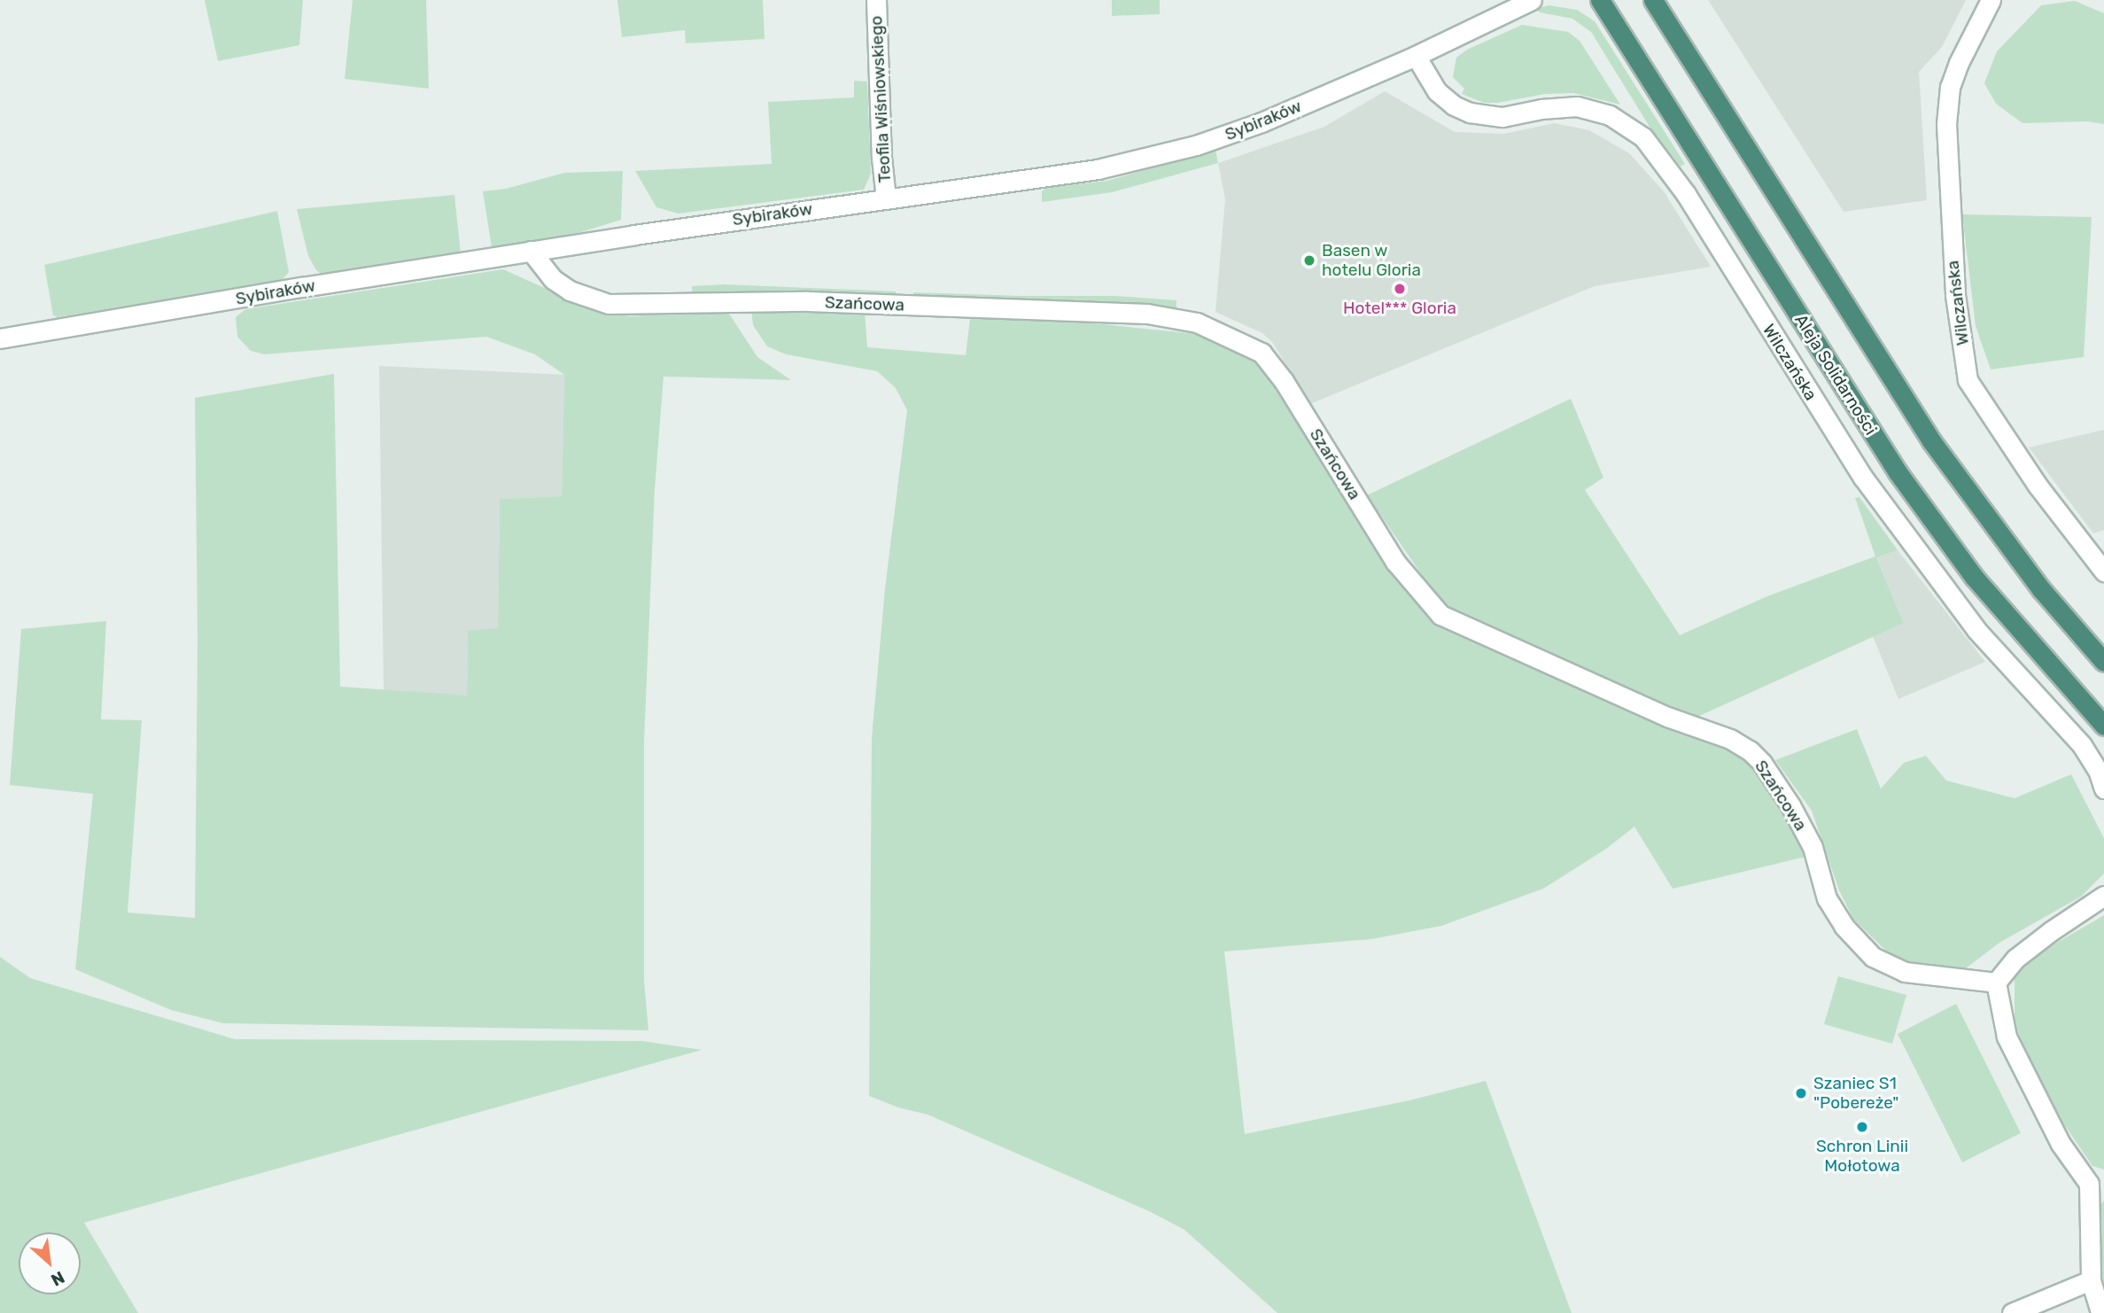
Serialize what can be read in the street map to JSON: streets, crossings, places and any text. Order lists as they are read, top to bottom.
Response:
{
  "streets": {
    "highway": ["Aleja Solidarności"],
    "street": [
      "Teofila Wiśniowskiego",
      "Sybiraków",
      "Wilczańska",
      "Szańcowa",
      "WiIczańska"
    ]
  },
  "crossings": [
    ["Teofila Wiśniowskiego", "Sybiraków"],
    ["Sybiraków", "Szańcowa"],
    ["Sybiraków", "WiIczańska"]
  ],
  "places": [
    "Basen w hotelu Gloria",
    "Hotel*** Gloria",
    "Szaniec S1 \"Pobereże\"",
    "Schron Linii Mołotowa"
  ],
  "north": "bottom right"
}
